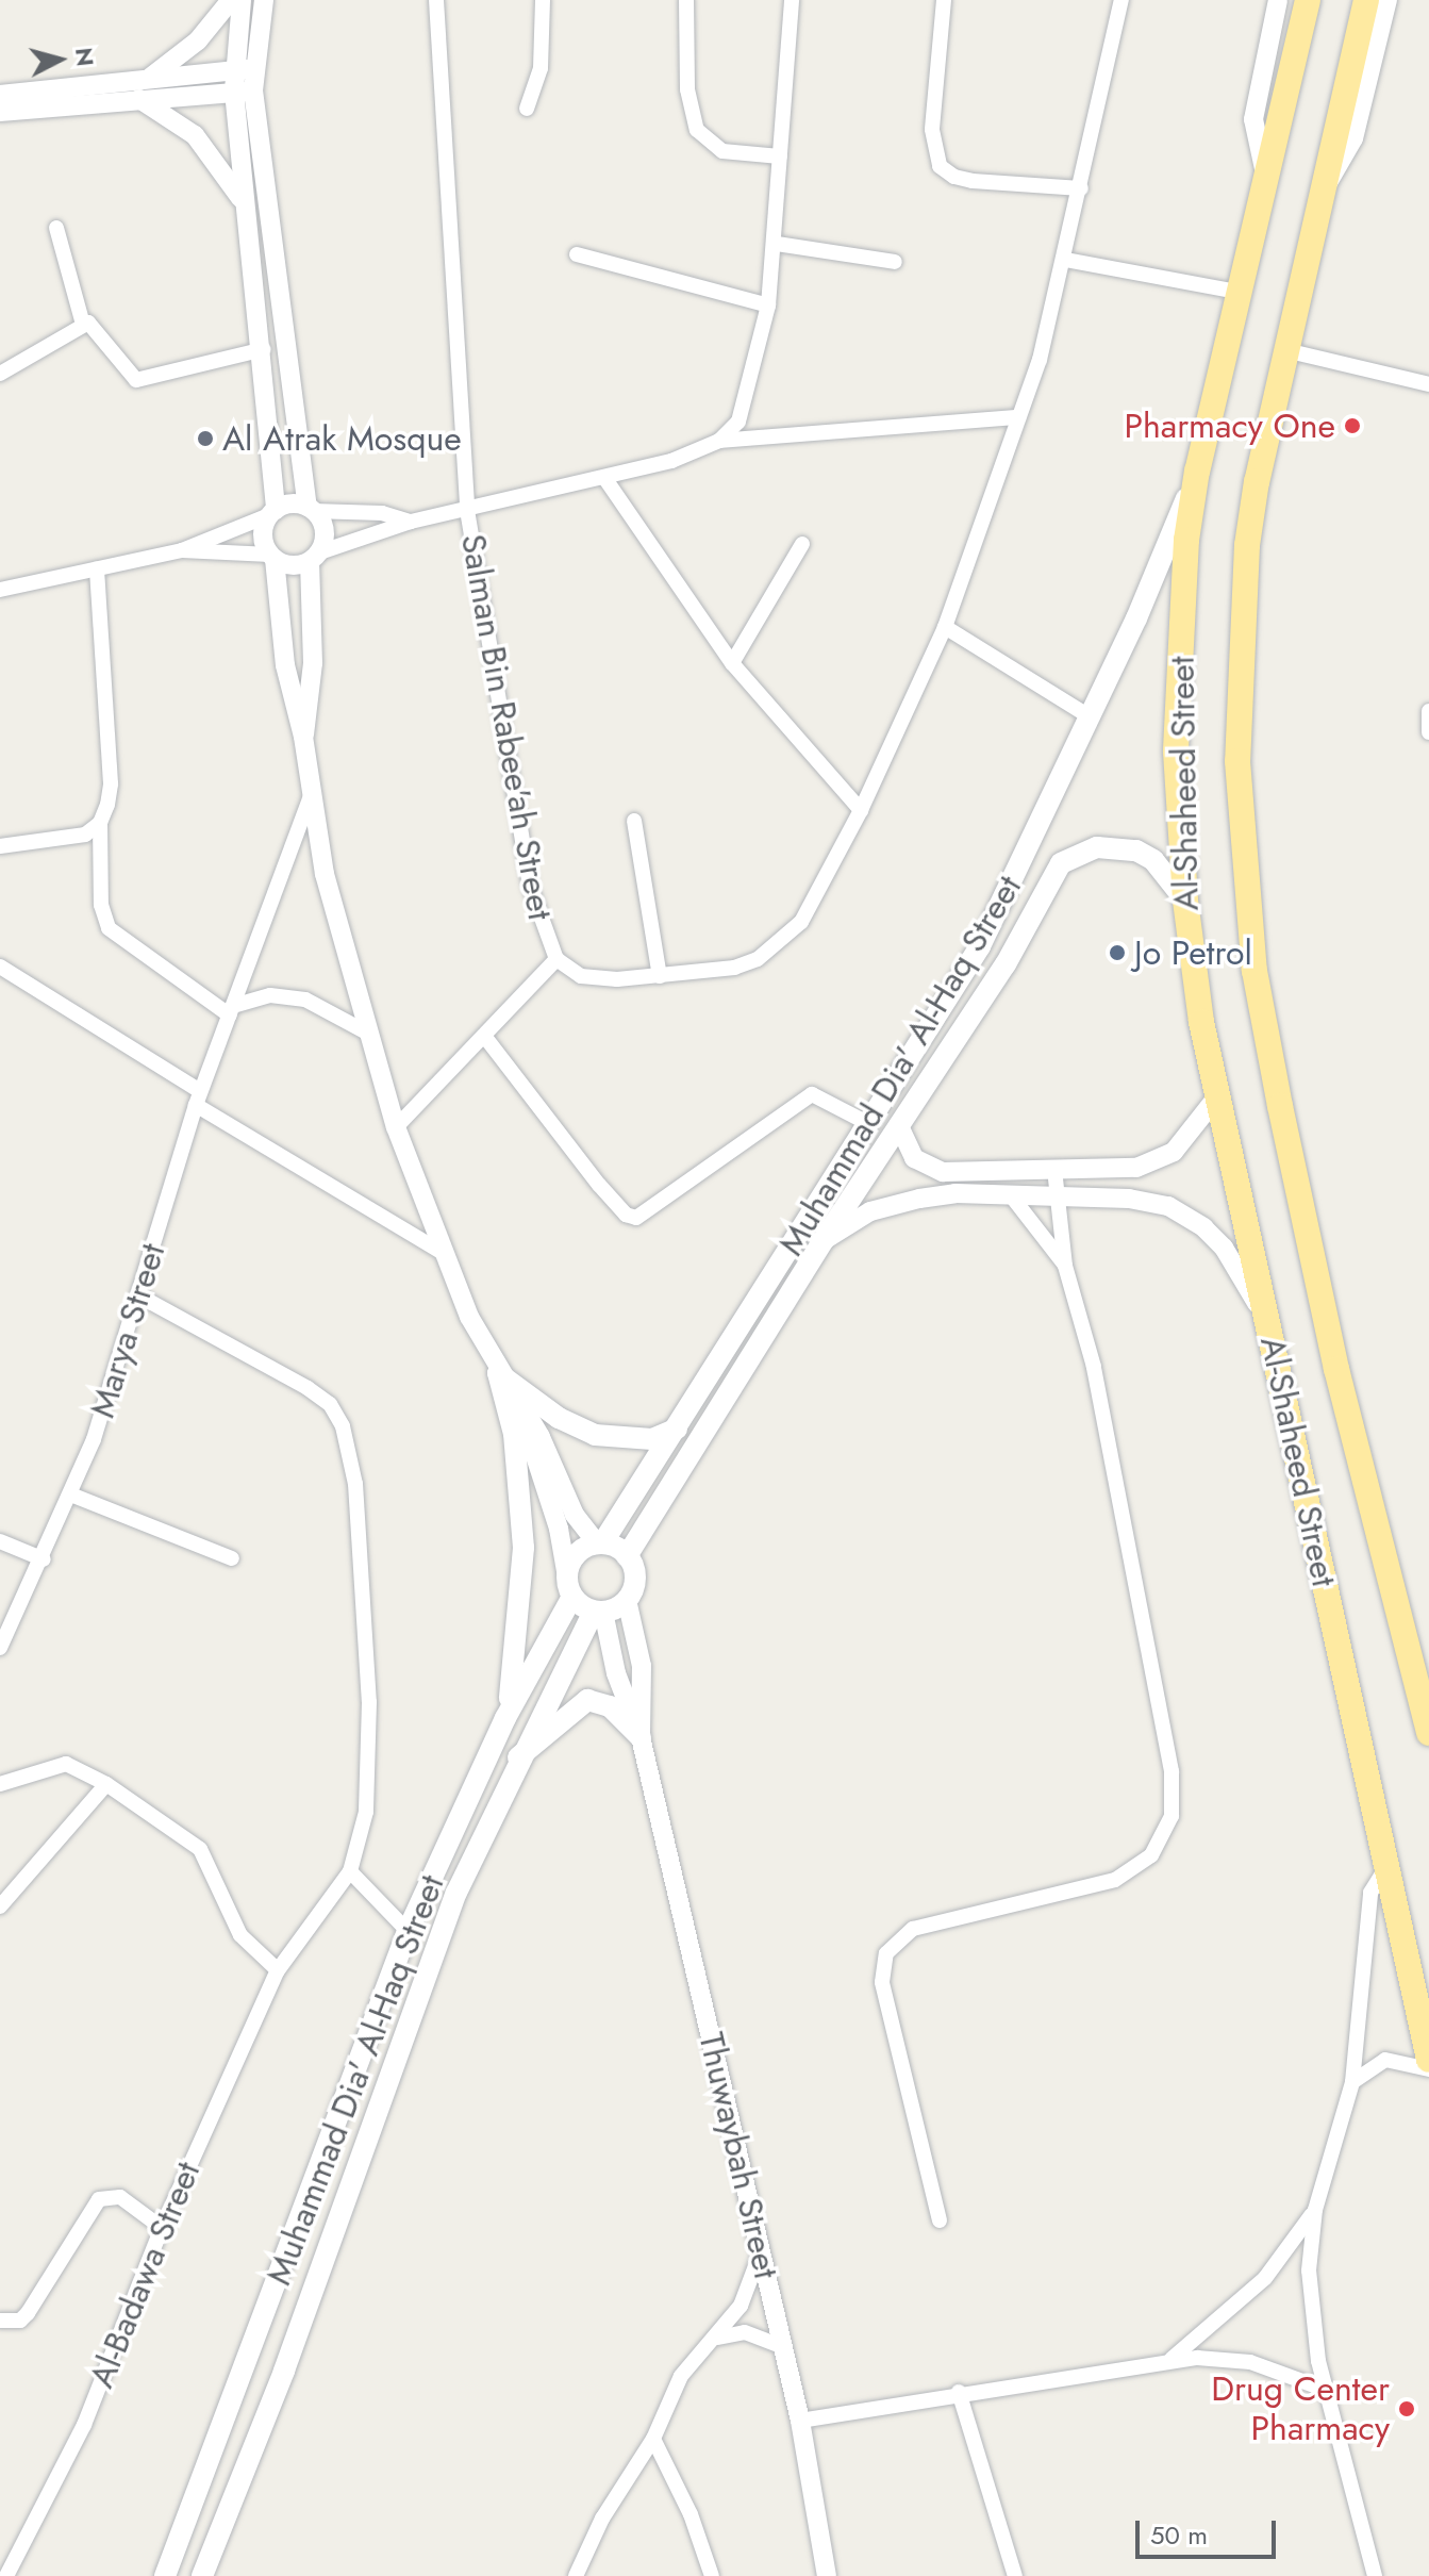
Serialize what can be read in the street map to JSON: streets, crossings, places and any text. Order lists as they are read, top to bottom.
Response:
{
  "streets": {
    "highway": ["Al-Shaheed Street"],
    "main road": ["Muhammad Dia' Al-Haq Street"],
    "street": [
      "Salman Bin Rabee'ah Street",
      "Marya Street",
      "Thuwaybah Street",
      "Al-Badawa Street"
    ]
  },
  "crossings": [
    ["Al-Shaheed Street", "Muhammad Dia' Al-Haq Street"],
    ["Muhammad Dia' Al-Haq Street", "Thuwaybah Street"]
  ],
  "places": [
    "Pharmacy One",
    "Al Atrak Mosque",
    "Jo Petrol",
    "Drug Center Pharmacy"
  ],
  "scale_bar": "50 m",
  "north": "right"
}
